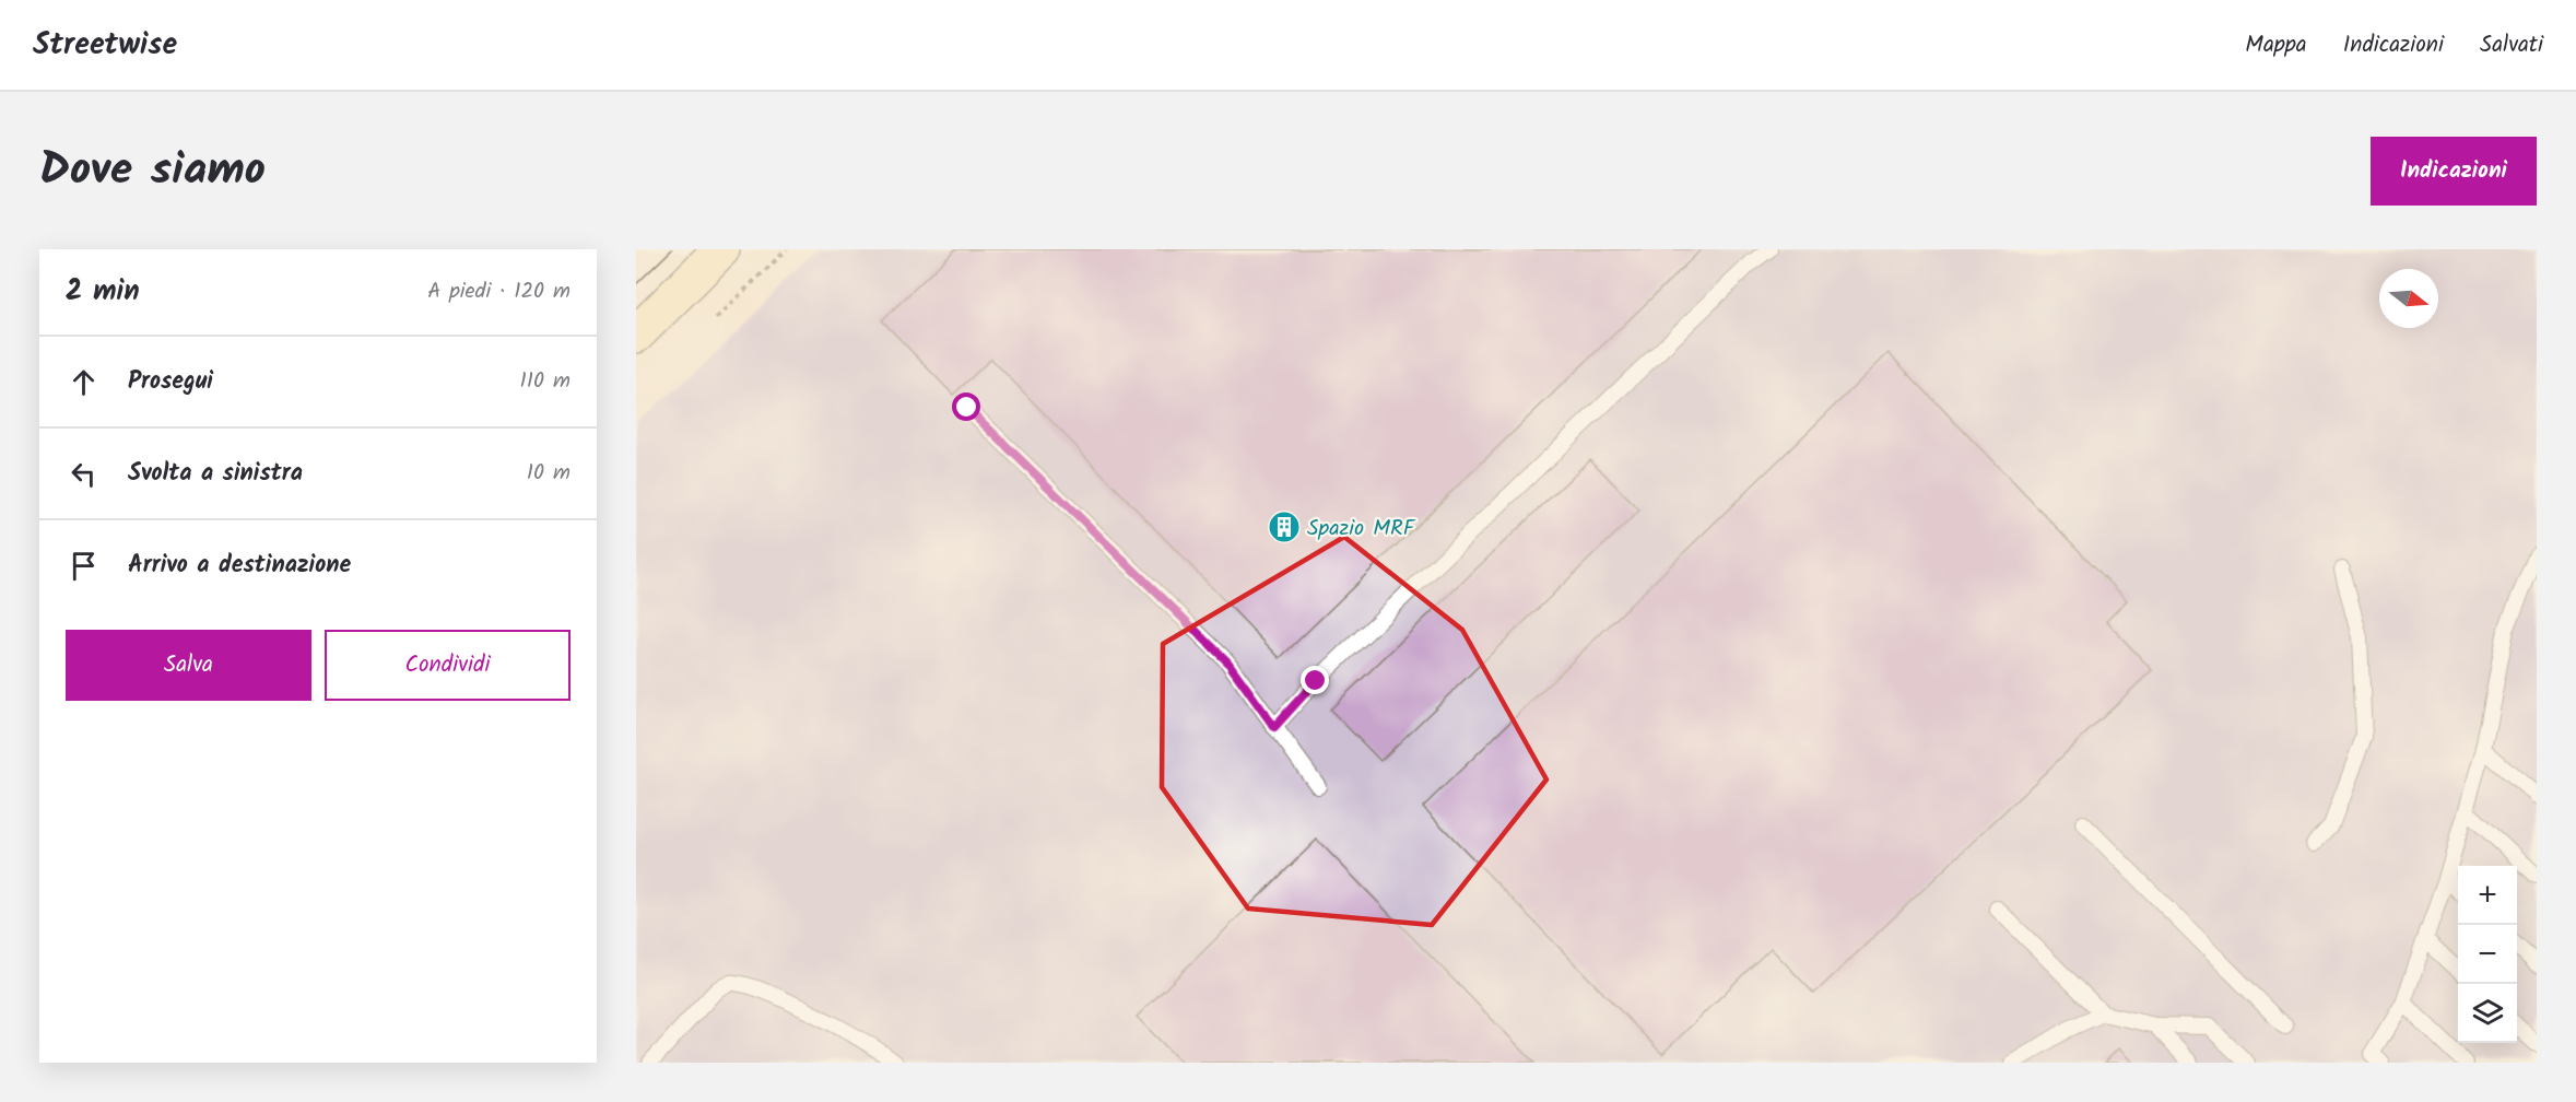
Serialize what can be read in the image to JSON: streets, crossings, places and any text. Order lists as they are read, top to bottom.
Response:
{
  "places": {
    "building": ["Spazio MRF"]
  },
  "north": "right",
  "page": {
    "header": "Streetwise",
    "nav": ["Mappa", "Indicazioni", "Salvati"],
    "title": "Dove siamo",
    "buttons": [
      "Indicazioni",
      ["Salva", "Condividi"]
    ],
    "heading": ["2 min", "A piedi · 120 m"],
    "list": [
      ["Prosegui", "110 m"],
      ["Svolta a sinistra", "10 m"],
      "Arrivo a destinazione"
    ],
    "map_buttons": ["+", "−"]
  }
}
